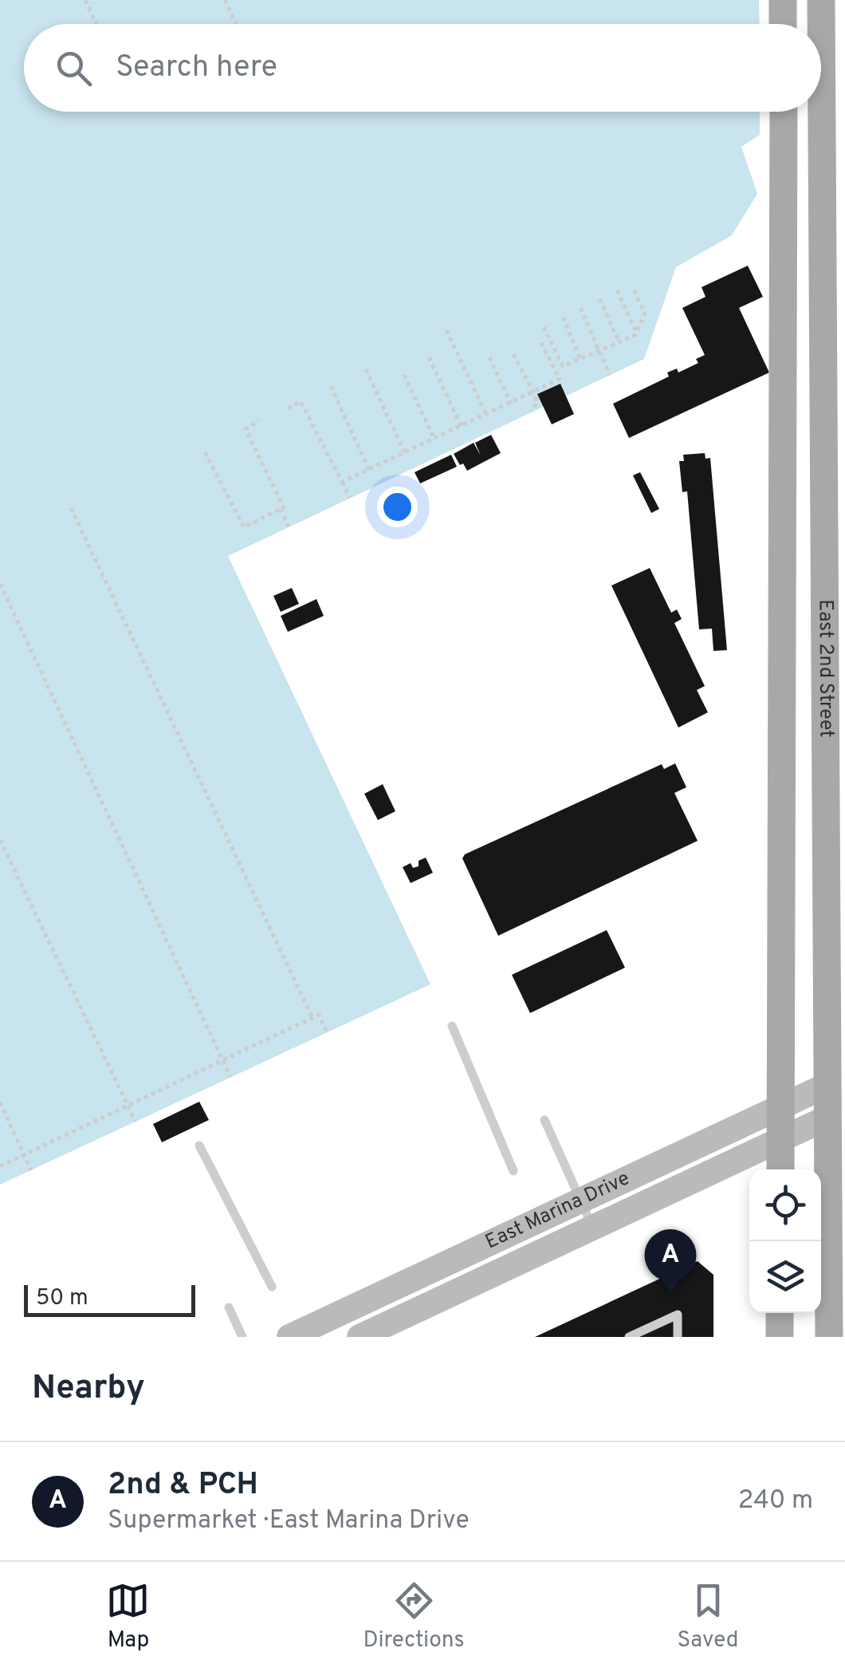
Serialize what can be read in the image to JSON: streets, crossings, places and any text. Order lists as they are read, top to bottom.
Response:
{
  "streets": {
    "main road": ["East 2nd Street", "East Marina Drive"]
  },
  "crossings": [
    ["East 2nd Street", "East Marina Drive"]
  ],
  "scale_bar": "50 m",
  "page": {
    "search": "Search here",
    "pins": "A",
    "scale": "50 m",
    "heading": "Nearby",
    "list": [
      {
        "mark": "A",
        "name": "2nd & PCH",
        "note": "Supermarket · East Marina Drive",
        "value": "240 m"
      }
    ],
    "nav": ["Map", "Directions", "Saved"]
  }
}
